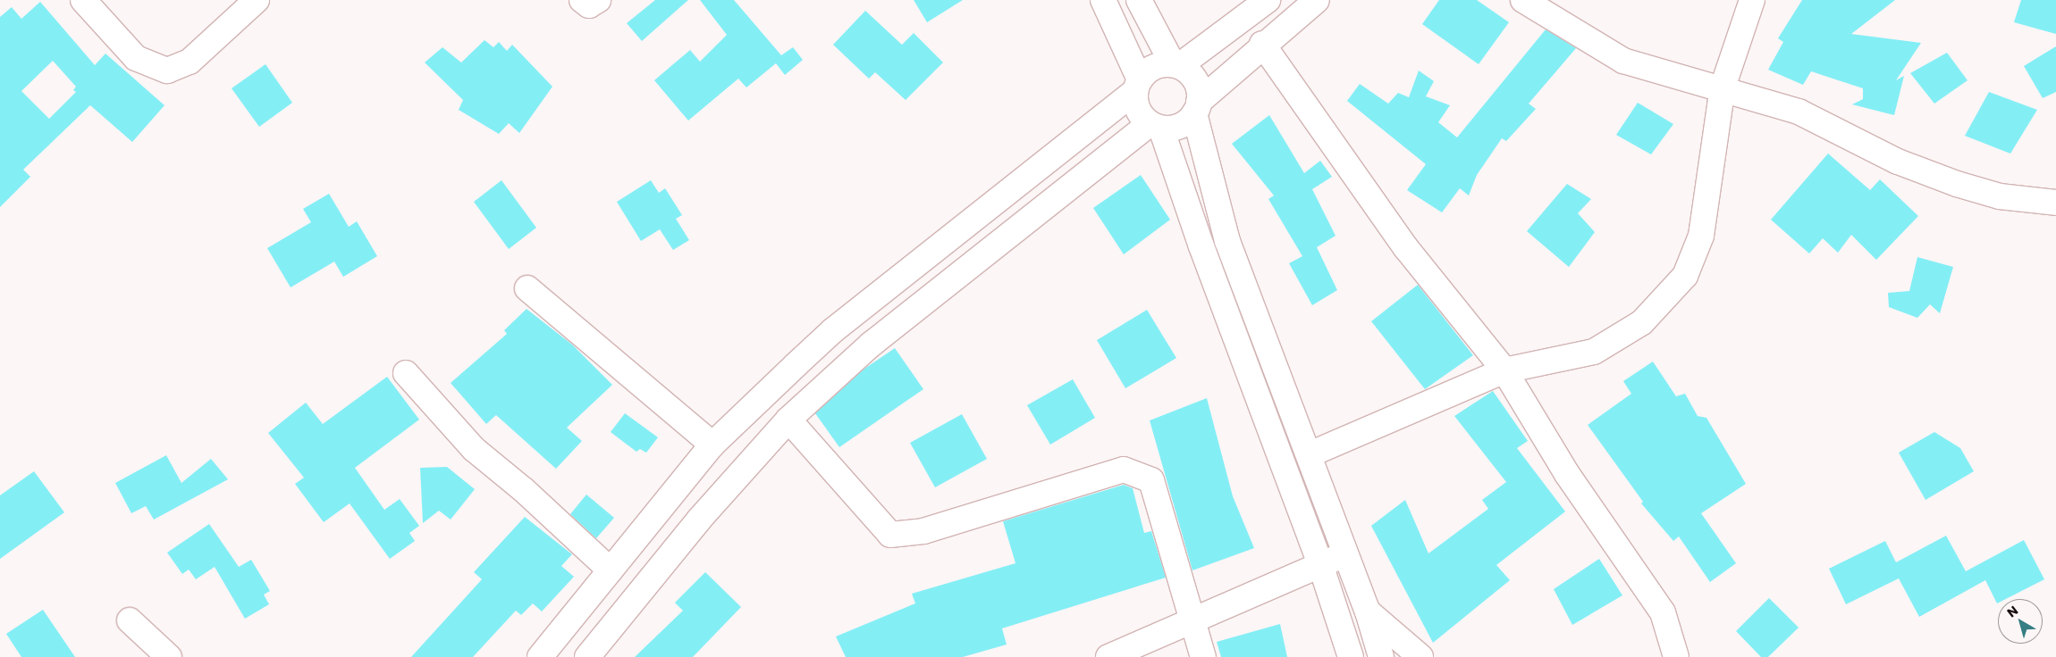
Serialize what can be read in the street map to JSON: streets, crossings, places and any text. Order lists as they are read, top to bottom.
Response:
{
  "north": "top left"
}
